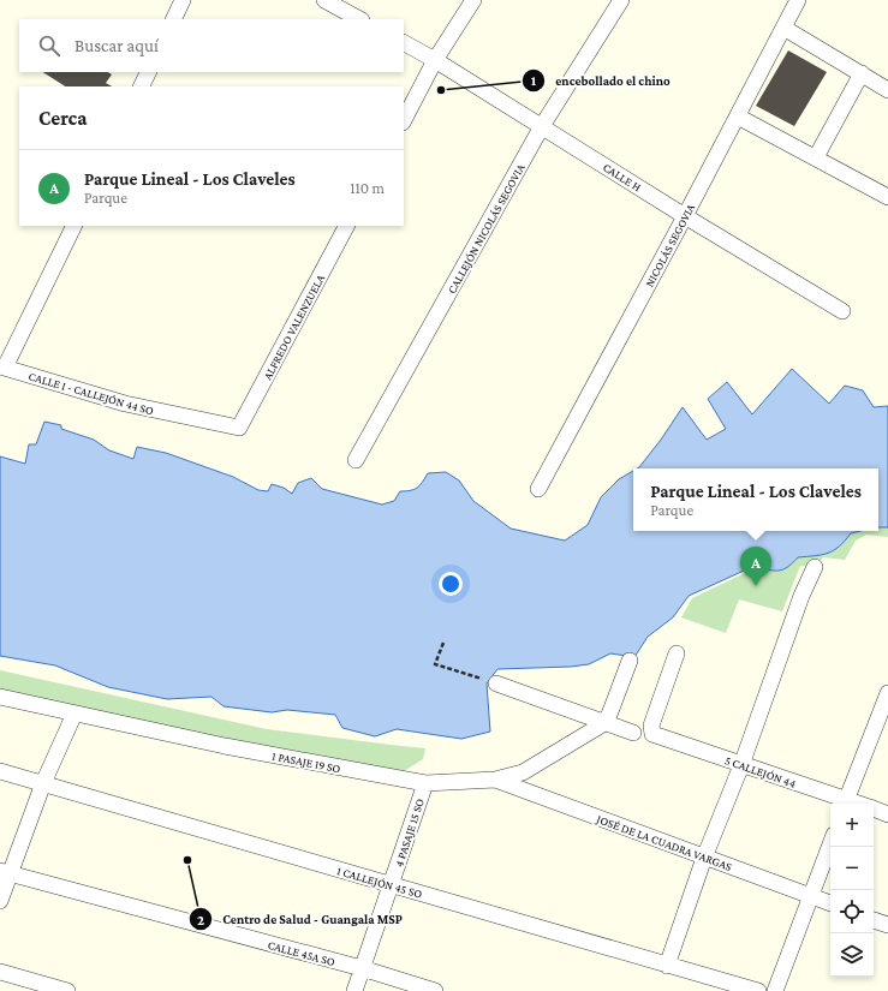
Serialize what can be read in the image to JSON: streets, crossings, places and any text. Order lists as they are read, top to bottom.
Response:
{
  "streets": {
    "street": [
      "CALLE H",
      "CALLEJÓN NICOLÁS SEGOVIA",
      "NICOLÁS SEGOVIA",
      "ALFREDO VALENZUELA",
      "CALLE I - CALLEJÓN 44 SO",
      "1 PASAJE 19 SO",
      "5 CALLEJÓN 44",
      "4 PASAJE 15 SO",
      "JOSÉ DE LA CUADRA VARGAS",
      "1 CALLEJÓN 45 SO",
      "CALLE 45A SO"
    ]
  },
  "crossings": [
    ["CALLE H", "CALLEJÓN NICOLÁS SEGOVIA"],
    ["CALLE H", "NICOLÁS SEGOVIA"],
    ["ALFREDO VALENZUELA", "CALLE I - CALLEJÓN 44 SO"],
    ["1 PASAJE 19 SO", "4 PASAJE 15 SO"],
    ["1 PASAJE 19 SO", "JOSÉ DE LA CUADRA VARGAS"],
    ["4 PASAJE 15 SO", "1 CALLEJÓN 45 SO"],
    ["4 PASAJE 15 SO", "CALLE 45A SO"]
  ],
  "places": ["encebollado el chino", "Centro de Salud - Guangala MSP"],
  "page": {
    "search": "Buscar aquí",
    "heading": "Cerca",
    "list": [
      {
        "mark": "A",
        "name": "Parque Lineal - Los Claveles",
        "note": "Parque",
        "value": "110 m"
      }
    ],
    "popup": ["Parque Lineal - Los Claveles", "Parque"],
    "pins": "A",
    "map_buttons": ["+", "−"]
  }
}
